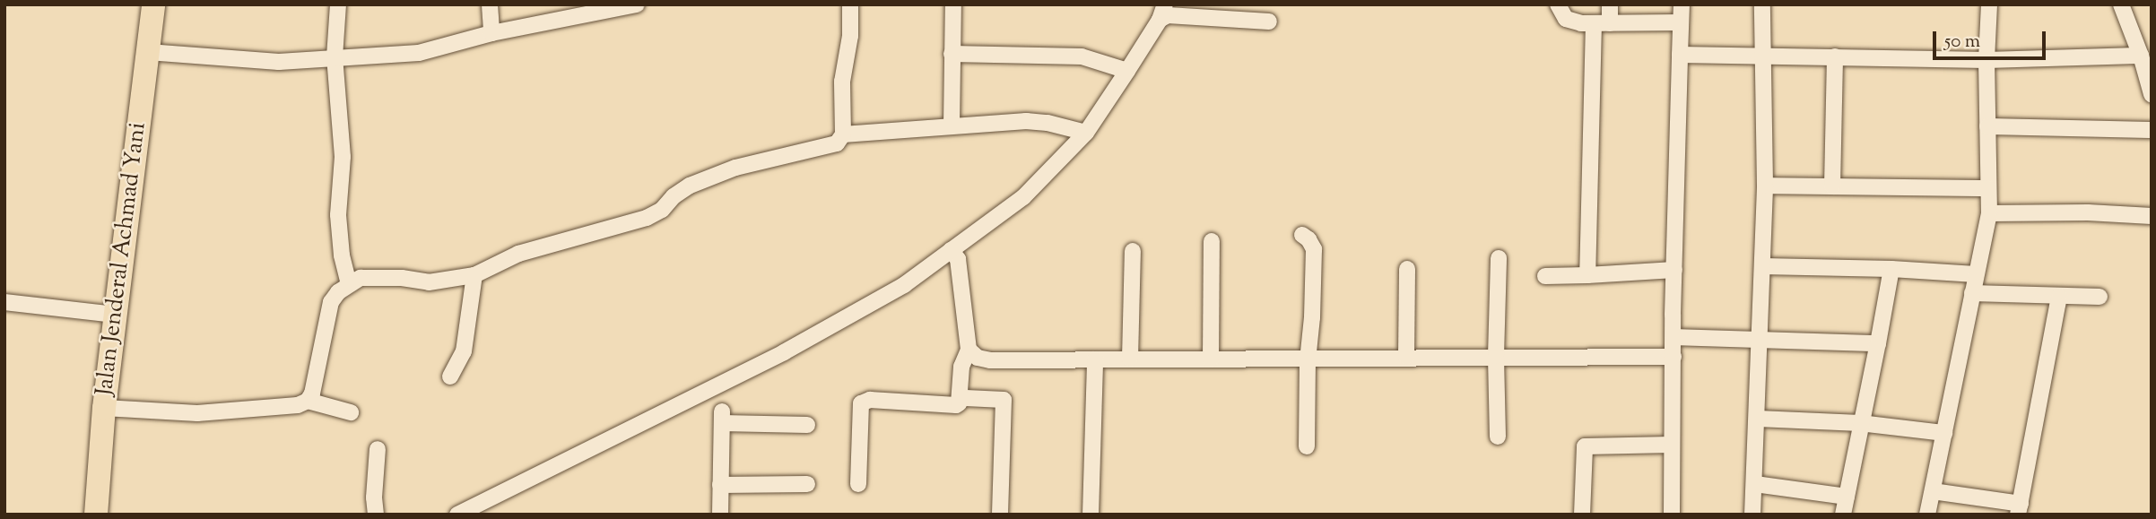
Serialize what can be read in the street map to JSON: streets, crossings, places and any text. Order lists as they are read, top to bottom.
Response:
{
  "streets": {
    "highway": ["Jalan Jenderal Achmad Yani"]
  },
  "scale_bar": "50 m"
}
